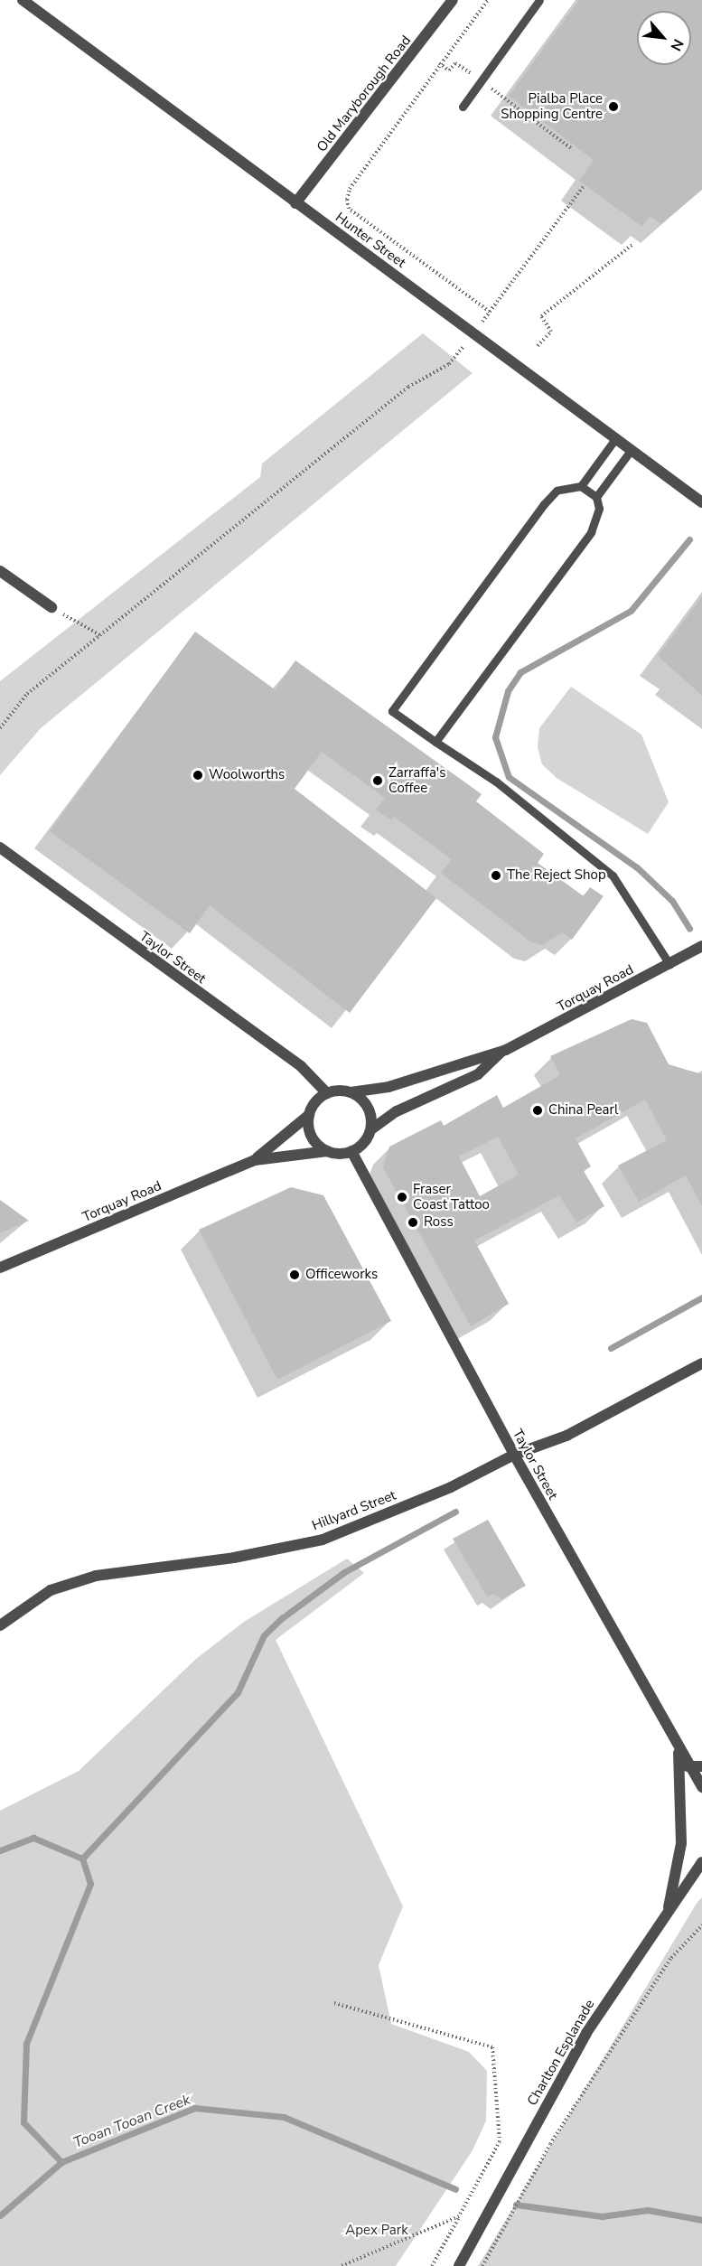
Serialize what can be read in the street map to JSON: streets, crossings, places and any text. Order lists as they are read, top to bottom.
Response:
{
  "streets": {
    "street": [
      "Old Maryborough Road",
      "Hunter Street",
      "Taylor Street",
      "Torquay Road",
      "Hillyard Street",
      "Charlton Esplanade"
    ]
  },
  "crossings": [
    ["Old Maryborough Road", "Hunter Street"],
    ["Taylor Street", "Torquay Road"],
    ["Taylor Street", "Hillyard Street"]
  ],
  "water": ["Tooan Tooan Creek"],
  "parks": ["Apex Park"],
  "places": [
    "Pialba Place Shopping Centre",
    "Woolworths",
    "Zarraffa's Coffee",
    "The Reject Shop",
    "China Pearl",
    "Fraser Coast Tattoo",
    "Ross",
    "Officeworks"
  ],
  "north": "bottom right"
}
